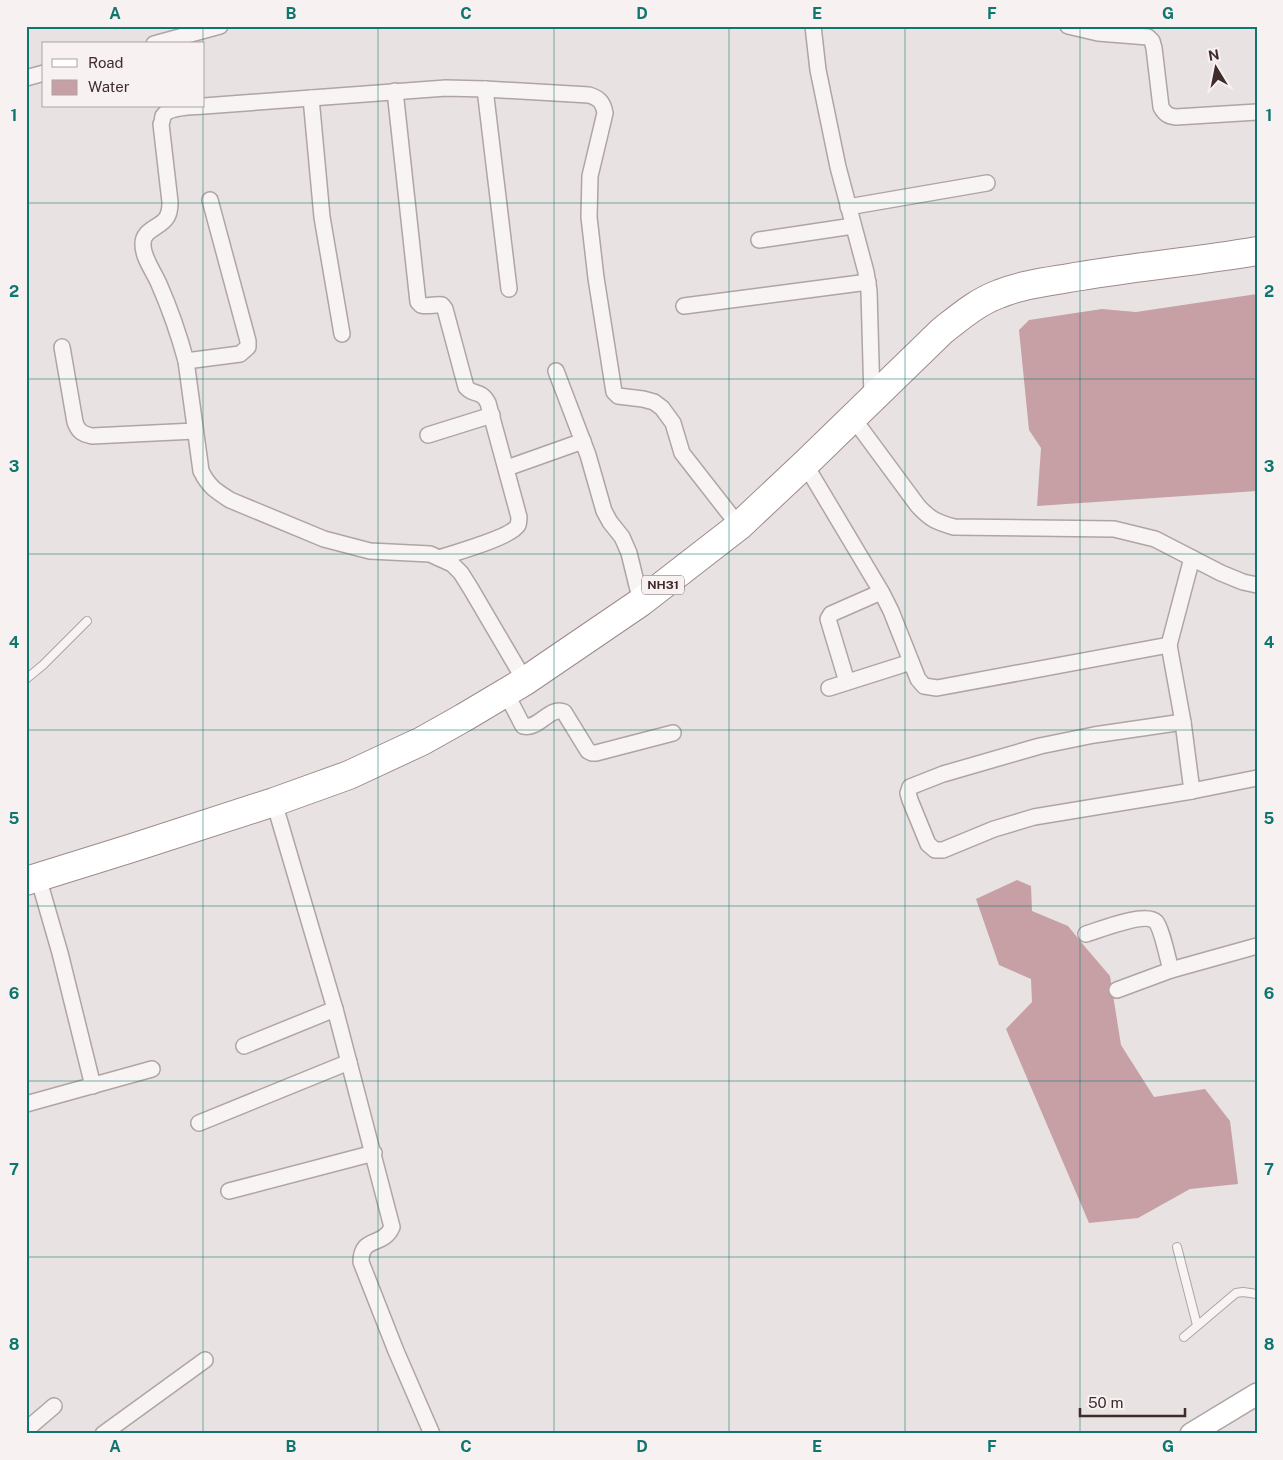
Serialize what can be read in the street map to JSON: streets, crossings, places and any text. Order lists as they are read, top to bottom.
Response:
{
  "streets": {
    "highway": ["NH31"]
  },
  "legend": ["Road", "Water"],
  "scale_bar": "50 m",
  "north": "top",
  "grid": {
    "columns": [
      "A",
      "B",
      "C",
      "D",
      "E",
      "F",
      "G"
    ],
    "rows": [
      "1",
      "2",
      "3",
      "4",
      "5",
      "6",
      "7",
      "8"
    ]
  }
}
